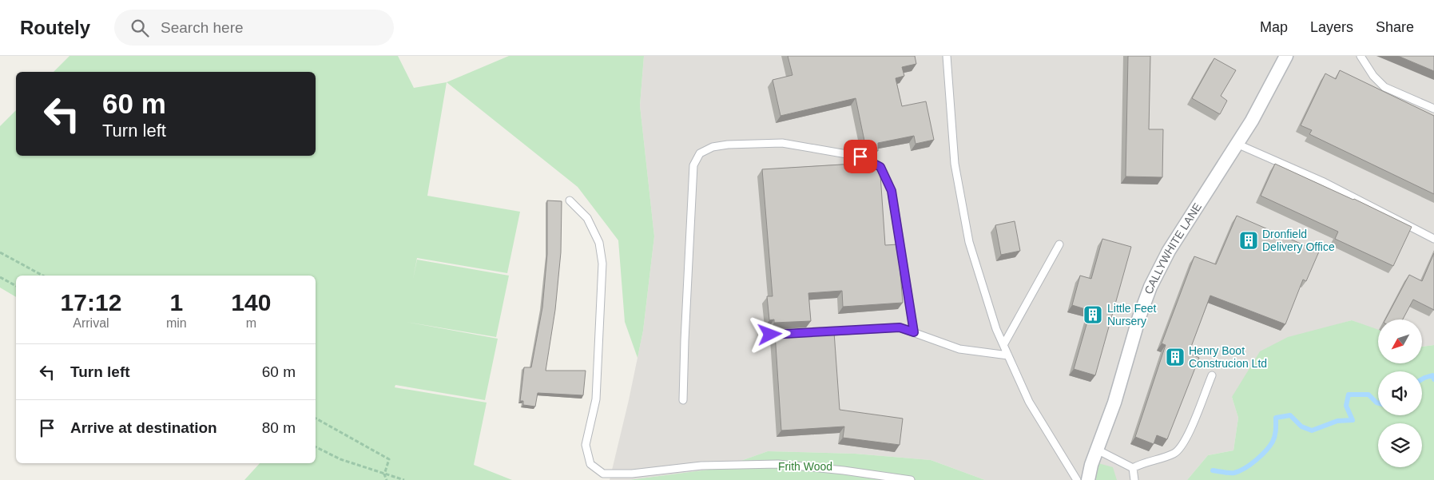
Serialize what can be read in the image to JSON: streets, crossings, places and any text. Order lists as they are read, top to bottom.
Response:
{
  "streets": {
    "street": ["CALLYWHITE LANE"]
  },
  "parks": ["Frith Wood"],
  "places": {
    "building": ["Dronfield Delivery Office", "Little Feet Nursery", "Henry Boot Construcion Ltd"]
  },
  "north": "bottom left",
  "page": {
    "header": "Routely",
    "search": "Search here",
    "nav": ["Map", "Layers", "Share"],
    "turn": ["60 m", "Turn left"],
    "eta": [
      "17:12",
      "Arrival",
      "1",
      "min",
      "140",
      "m"
    ],
    "list": [
      {
        "name": "Turn left",
        "value": "60 m"
      },
      {
        "name": "Arrive at destination",
        "value": "80 m"
      }
    ]
  }
}
